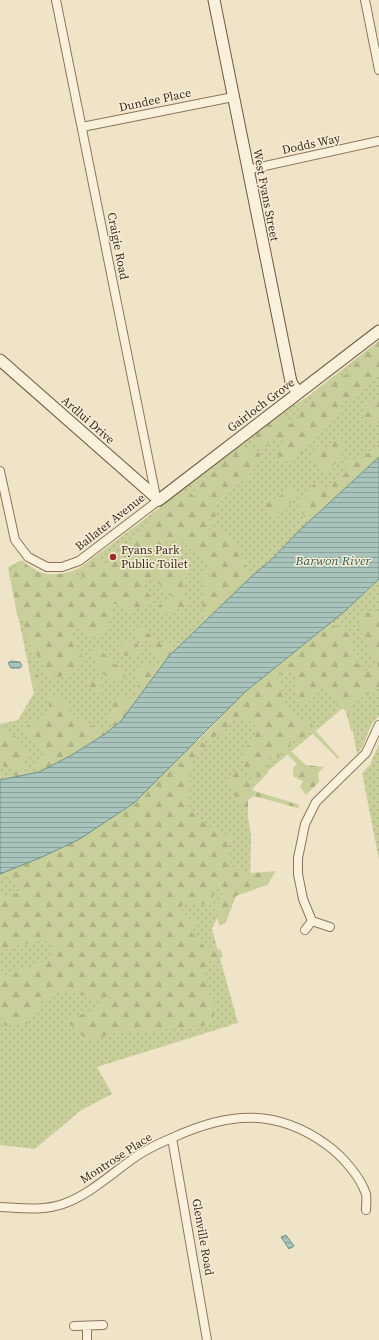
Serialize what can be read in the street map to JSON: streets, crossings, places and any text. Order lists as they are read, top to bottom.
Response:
{
  "streets": {
    "street": [
      "Dundee Place",
      "Dodds Way",
      "West Fyans Street",
      "Craigie Road",
      "Gairloch Grove",
      "Ardlui Drive",
      "Ballater Avenue",
      "Montrose Place",
      "Glenville Road"
    ]
  },
  "crossings": [
    ["Dundee Place", "West Fyans Street"],
    ["Dundee Place", "Craigie Road"],
    ["Dodds Way", "West Fyans Street"],
    ["West Fyans Street", "Gairloch Grove"],
    ["Craigie Road", "Gairloch Grove"],
    ["Craigie Road", "Ardlui Drive"],
    ["Craigie Road", "Ballater Avenue"],
    ["Gairloch Grove", "Ardlui Drive"],
    ["Gairloch Grove", "Ballater Avenue"],
    ["Ardlui Drive", "Ballater Avenue"],
    ["Montrose Place", "Glenville Road"]
  ],
  "water": ["Barwon River"],
  "places": ["Fyans Park Public Toilet"]
}
